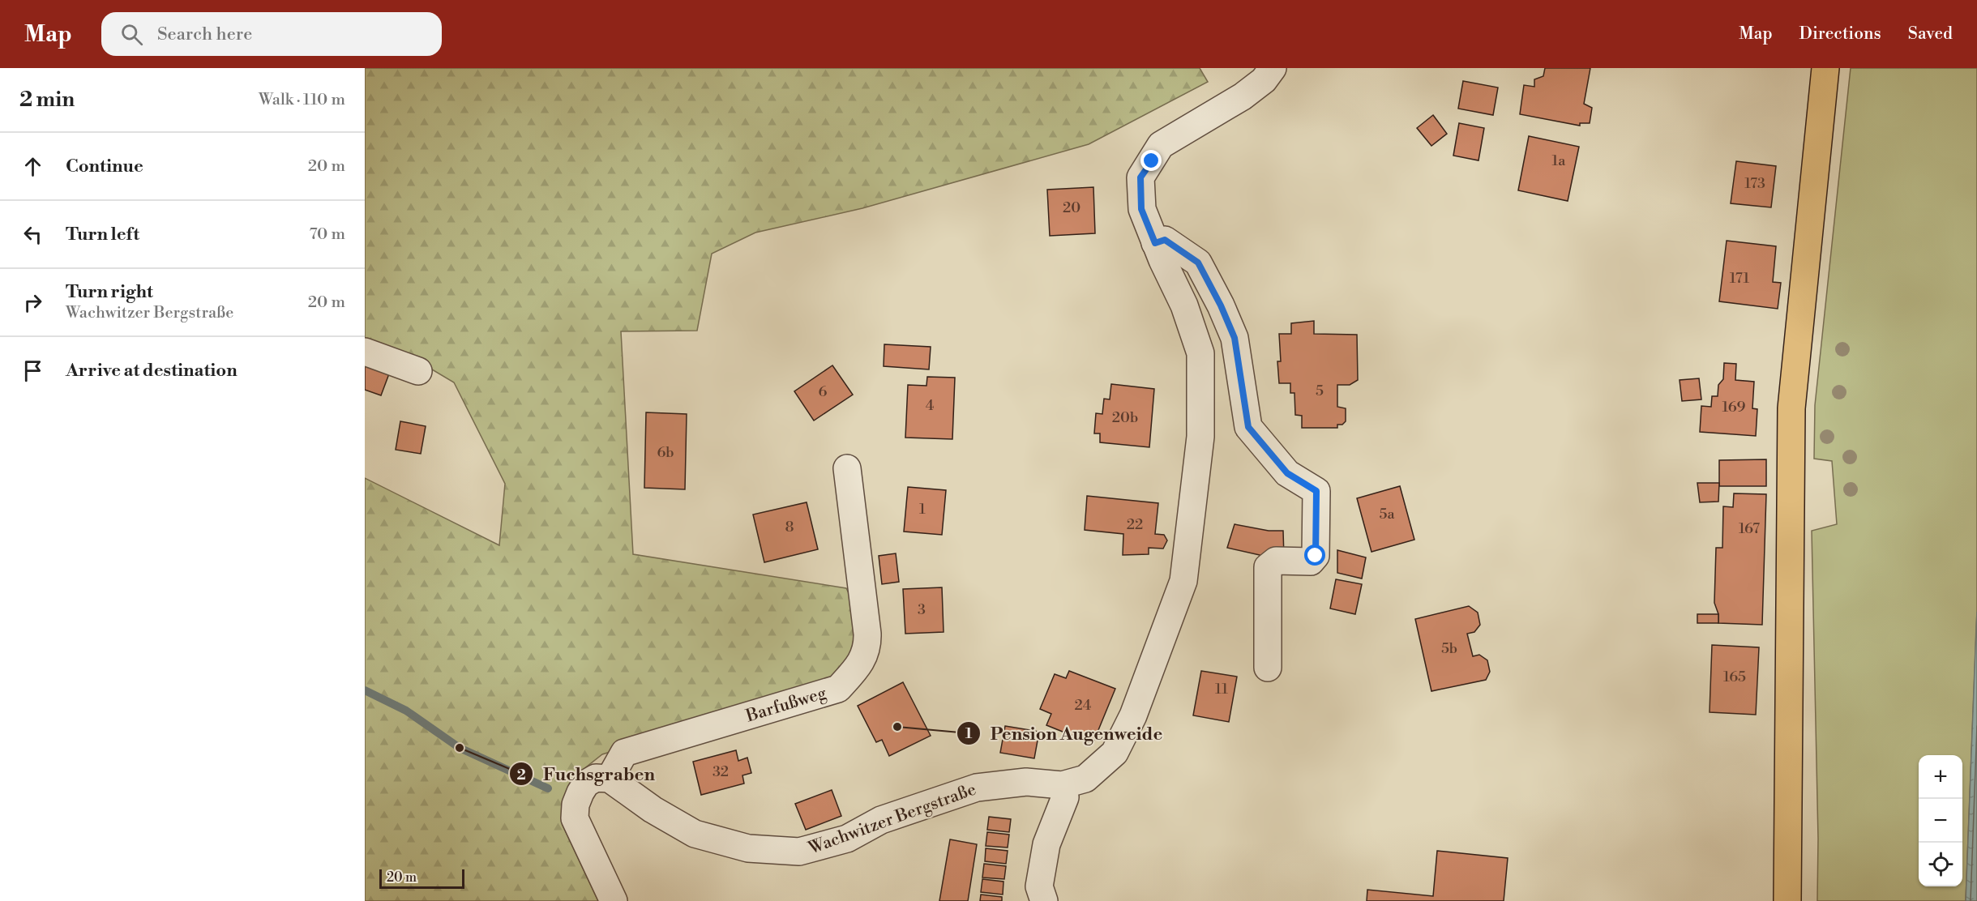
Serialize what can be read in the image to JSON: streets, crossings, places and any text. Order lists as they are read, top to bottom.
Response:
{
  "streets": {
    "street": ["Barfußweg", "Wachwitzer Bergstraße"]
  },
  "crossings": [
    ["Barfußweg", "Wachwitzer Bergstraße"]
  ],
  "places": ["Pension Augenweide", "Fuchsgraben"],
  "house_numbers": [
    "1a",
    "173",
    "20",
    "171",
    "5",
    "6",
    "4",
    "169",
    "20b",
    "6b",
    "1",
    "5a",
    "22",
    "8",
    "167",
    "3",
    "5b",
    "165",
    "11",
    "24",
    "32"
  ],
  "scale_bar": "20 m",
  "page": {
    "header": "Map",
    "search": "Search here",
    "nav": ["Map", "Directions", "Saved"],
    "heading": ["2 min", "Walk · 110 m"],
    "list": [
      ["Continue", "20 m"],
      ["Turn left", "70 m"],
      ["Turn right", "Wachwitzer Bergstraße", "20 m"],
      "Arrive at destination"
    ],
    "map_buttons": ["+", "−"],
    "scale": "20 m"
  }
}
